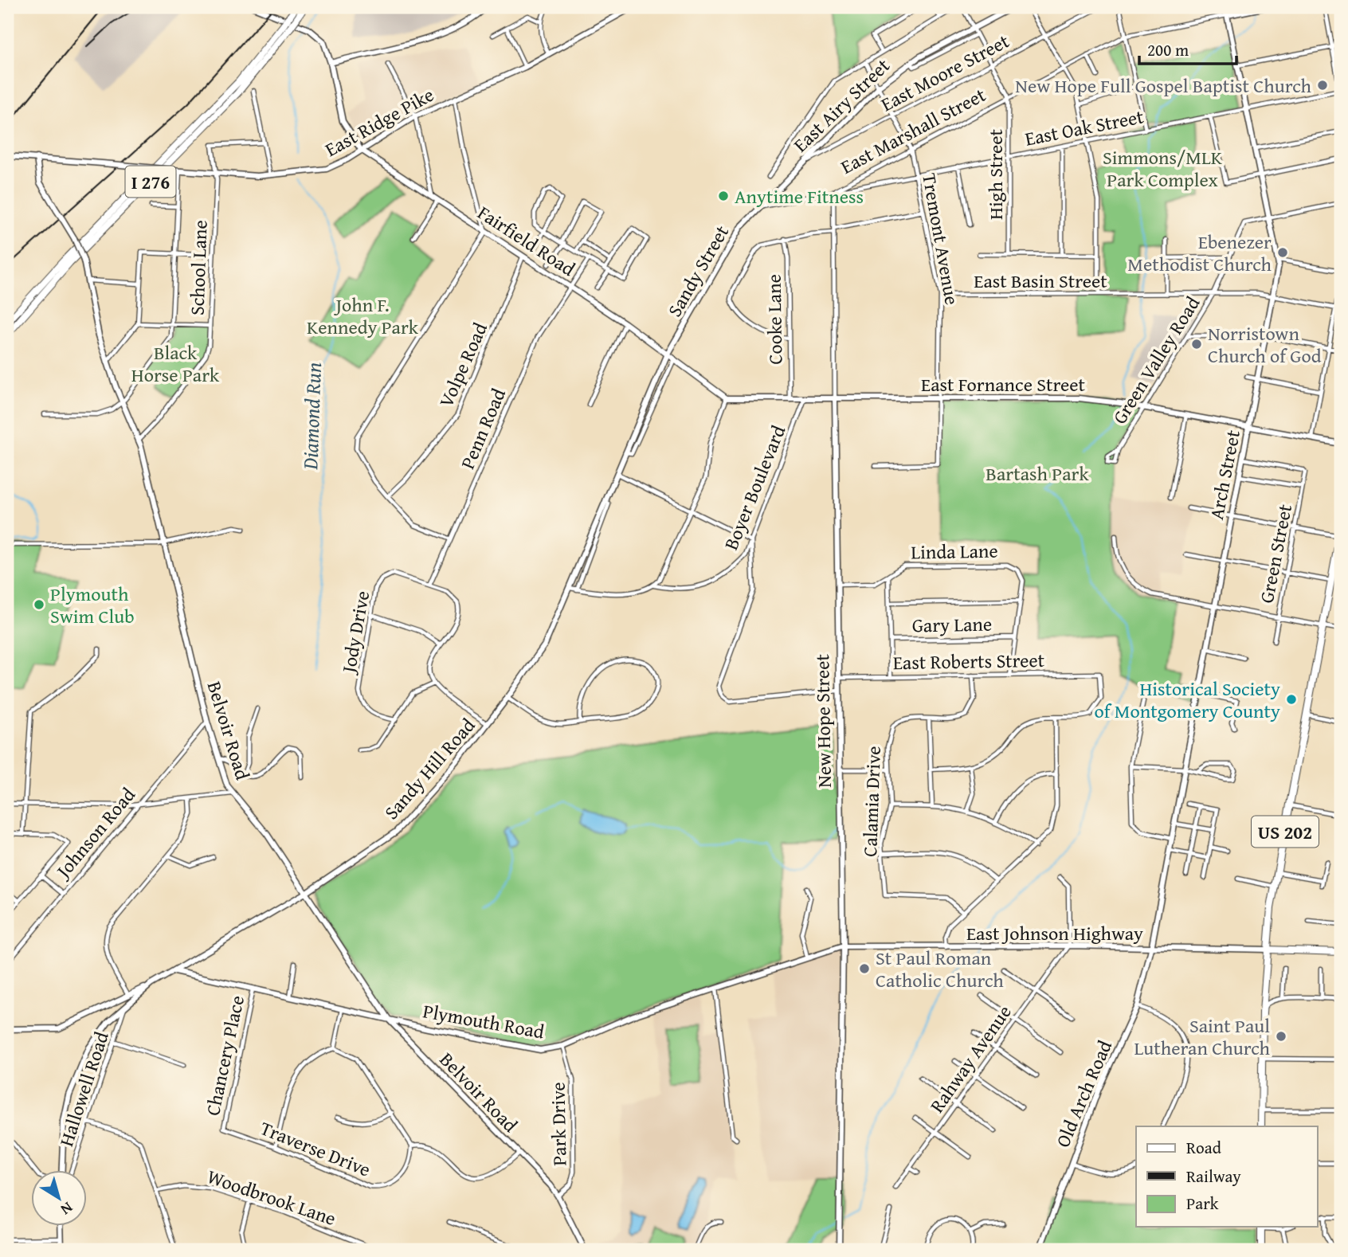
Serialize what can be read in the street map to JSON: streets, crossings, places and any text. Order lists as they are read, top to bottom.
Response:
{
  "streets": {
    "highway": ["I 276", "US 202"],
    "street": [
      "East Moore Street",
      "East Airy Street",
      "East Ridge Pike",
      "East Oak Street",
      "East Marshall Street",
      "High Street",
      "Tremont Avenue",
      "Fairfield Road",
      "School Lane",
      "Sandy Street",
      "East Basin Street",
      "Cooke Lane",
      "Green Valley Road",
      "Volpe Road",
      "East Fornance Street",
      "Penn Road",
      "Arch Street",
      "Boyer Boulevard",
      "Linda Lane",
      "Green Street",
      "Gary Lane",
      "Jody Drive",
      "East Roberts Street",
      "New Hope Street",
      "Belvoir Road",
      "Sandy Hill Road",
      "Calamia Drive",
      "Johnson Road",
      "East Johnson Highway",
      "Plymouth Road",
      "Chancery Place",
      "Rahway Avenue",
      "Hallowell Road",
      "Old Arch Road",
      "Park Drive",
      "Traverse Drive",
      "Woodbrook Lane"
    ]
  },
  "crossings": [
    ["East Moore Street", "East Airy Street"],
    ["East Moore Street", "High Street"],
    ["East Moore Street", "Tremont Avenue"],
    ["East Airy Street", "East Marshall Street"],
    ["East Airy Street", "High Street"],
    ["East Airy Street", "Tremont Avenue"],
    ["East Airy Street", "Sandy Street"],
    ["East Ridge Pike", "Fairfield Road"],
    ["East Ridge Pike", "School Lane"],
    ["East Ridge Pike", "Belvoir Road"],
    ["East Oak Street", "East Marshall Street"],
    ["East Oak Street", "High Street"],
    ["East Oak Street", "Tremont Avenue"],
    ["East Oak Street", "Arch Street"],
    ["East Oak Street", "New Hope Street"],
    ["East Marshall Street", "High Street"],
    ["East Marshall Street", "Tremont Avenue"],
    ["East Marshall Street", "Sandy Street"],
    ["East Marshall Street", "Arch Street"],
    ["East Marshall Street", "New Hope Street"],
    ["Tremont Avenue", "East Basin Street"],
    ["Tremont Avenue", "East Fornance Street"],
    ["Fairfield Road", "Sandy Street"],
    ["Fairfield Road", "Volpe Road"],
    ["Fairfield Road", "Penn Road"],
    ["Fairfield Road", "Sandy Hill Road"],
    ["School Lane", "Belvoir Road"],
    ["Sandy Street", "Sandy Hill Road"],
    ["East Basin Street", "Green Valley Road"],
    ["East Basin Street", "Arch Street"],
    ["Cooke Lane", "East Fornance Street"],
    ["Green Valley Road", "East Fornance Street"],
    ["Green Valley Road", "Arch Street"],
    ["East Fornance Street", "Arch Street"],
    ["East Fornance Street", "Boyer Boulevard"],
    ["East Fornance Street", "New Hope Street"],
    ["Penn Road", "Jody Drive"],
    ["Arch Street", "Green Street"],
    ["Arch Street", "East Johnson Highway"],
    ["Arch Street", "Old Arch Road"],
    ["Boyer Boulevard", "Sandy Hill Road"],
    ["Linda Lane", "New Hope Street"],
    ["East Roberts Street", "New Hope Street"],
    ["East Roberts Street", "Calamia Drive"],
    ["New Hope Street", "East Johnson Highway"],
    ["New Hope Street", "Plymouth Road"],
    ["Belvoir Road", "Sandy Hill Road"],
    ["Belvoir Road", "Johnson Road"],
    ["Belvoir Road", "Plymouth Road"],
    ["Belvoir Road", "Park Drive"],
    ["Sandy Hill Road", "Plymouth Road"],
    ["Sandy Hill Road", "Hallowell Road"],
    ["US 202", "East Johnson Highway"],
    ["East Johnson Highway", "Plymouth Road"],
    ["East Johnson Highway", "Rahway Avenue"],
    ["East Johnson Highway", "Old Arch Road"],
    ["Plymouth Road", "Chancery Place"],
    ["Plymouth Road", "Park Drive"],
    ["Chancery Place", "Traverse Drive"]
  ],
  "water": ["Diamond Run"],
  "parks": [
    "Simmons/MLK Park Complex",
    "John F. Kennedy Park",
    "Black Horse Park",
    "Bartash Park"
  ],
  "places": [
    "New Hope Full Gospel Baptist Church",
    "Anytime Fitness",
    "Ebenezer Methodist Church",
    "Norristown Church of God",
    "Plymouth Swim Club",
    "Historical Society of Montgomery County",
    "St Paul Roman Catholic Church",
    "Saint Paul Lutheran Church"
  ],
  "legend": ["Road", "Railway", "Park"],
  "scale_bar": "200 m",
  "north": "bottom right"
}
